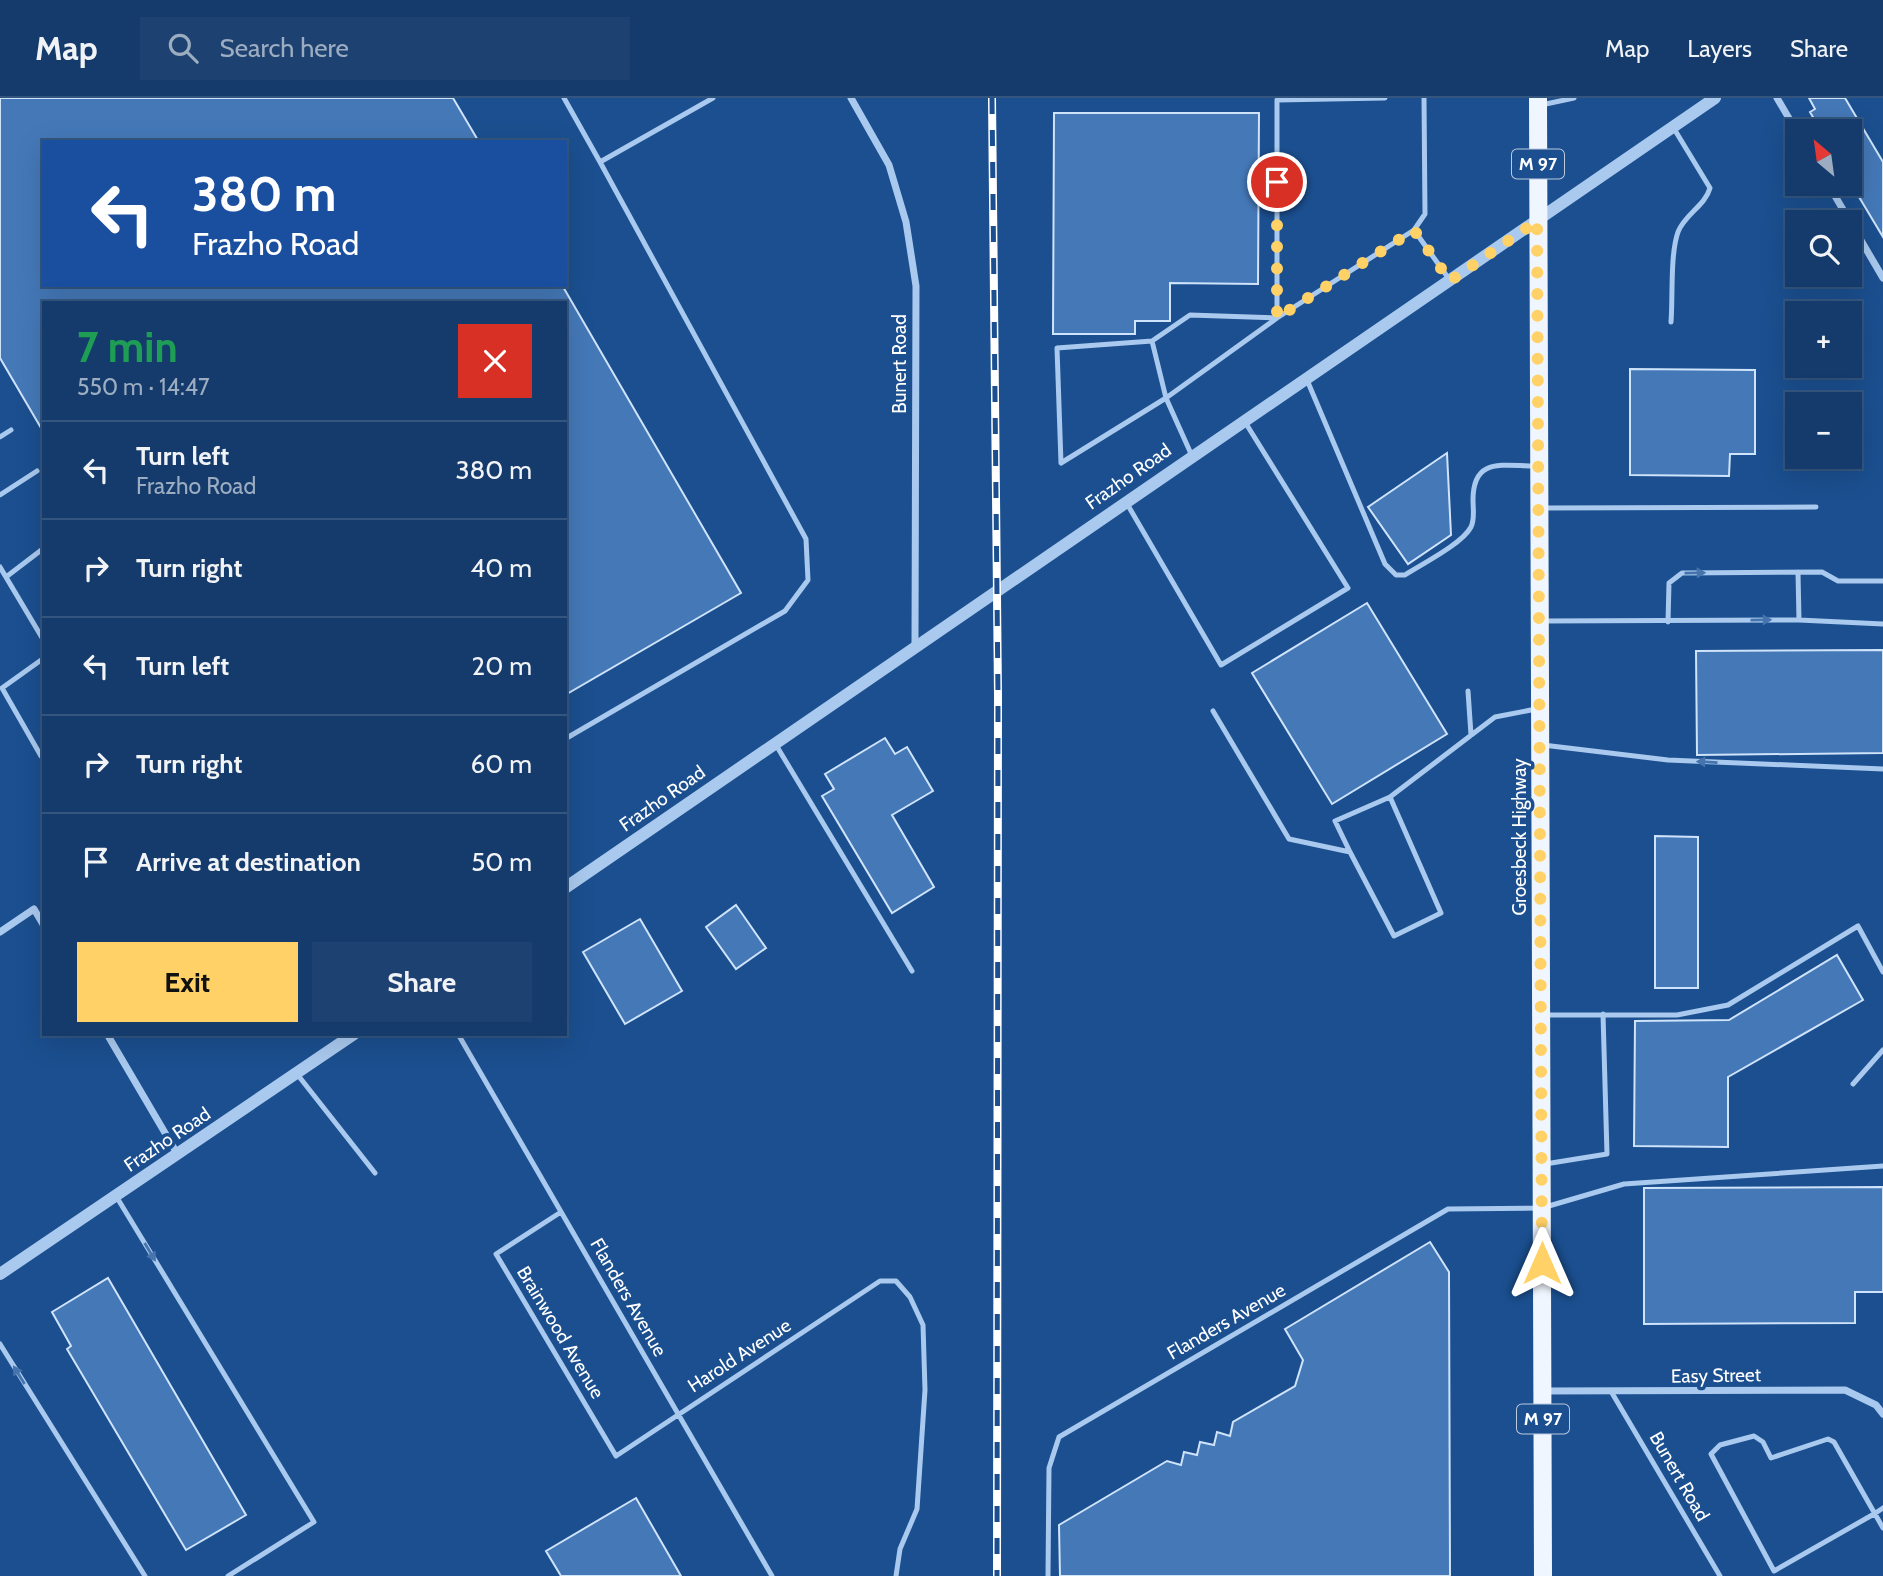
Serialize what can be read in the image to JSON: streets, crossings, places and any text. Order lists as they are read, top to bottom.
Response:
{
  "streets": {
    "main road": ["M 97", "Groesbeck Highway"],
    "street": ["Bunert Road", "Frazho Road", "Easy Street"],
    "lane": ["Flanders Avenue", "Brainwood Avenue", "Harold Avenue"]
  },
  "crossings": [
    ["Bunert Road", "Frazho Road"],
    ["Bunert Road", "Easy Street"],
    ["Frazho Road", "Groesbeck Highway"],
    ["Groesbeck Highway", "Flanders Avenue"],
    ["Groesbeck Highway", "Easy Street"],
    ["Flanders Avenue", "Brainwood Avenue"],
    ["Flanders Avenue", "Harold Avenue"],
    ["Brainwood Avenue", "Harold Avenue"]
  ],
  "north": "top left",
  "page": {
    "header": "Map",
    "search": "Search here",
    "nav": ["Map", "Layers", "Share"],
    "map_buttons": ["+", "−"],
    "turn": ["380 m", "Frazho Road"],
    "heading": ["7 min", "550 m · 14:47"],
    "list": [
      {
        "name": "Turn left",
        "note": "Frazho Road",
        "value": "380 m"
      },
      {
        "name": "Turn right",
        "value": "40 m"
      },
      {
        "name": "Turn left",
        "value": "20 m"
      },
      {
        "name": "Turn right",
        "value": "60 m"
      },
      {
        "name": "Arrive at destination",
        "value": "50 m"
      }
    ],
    "buttons": ["Exit", "Share"]
  }
}
